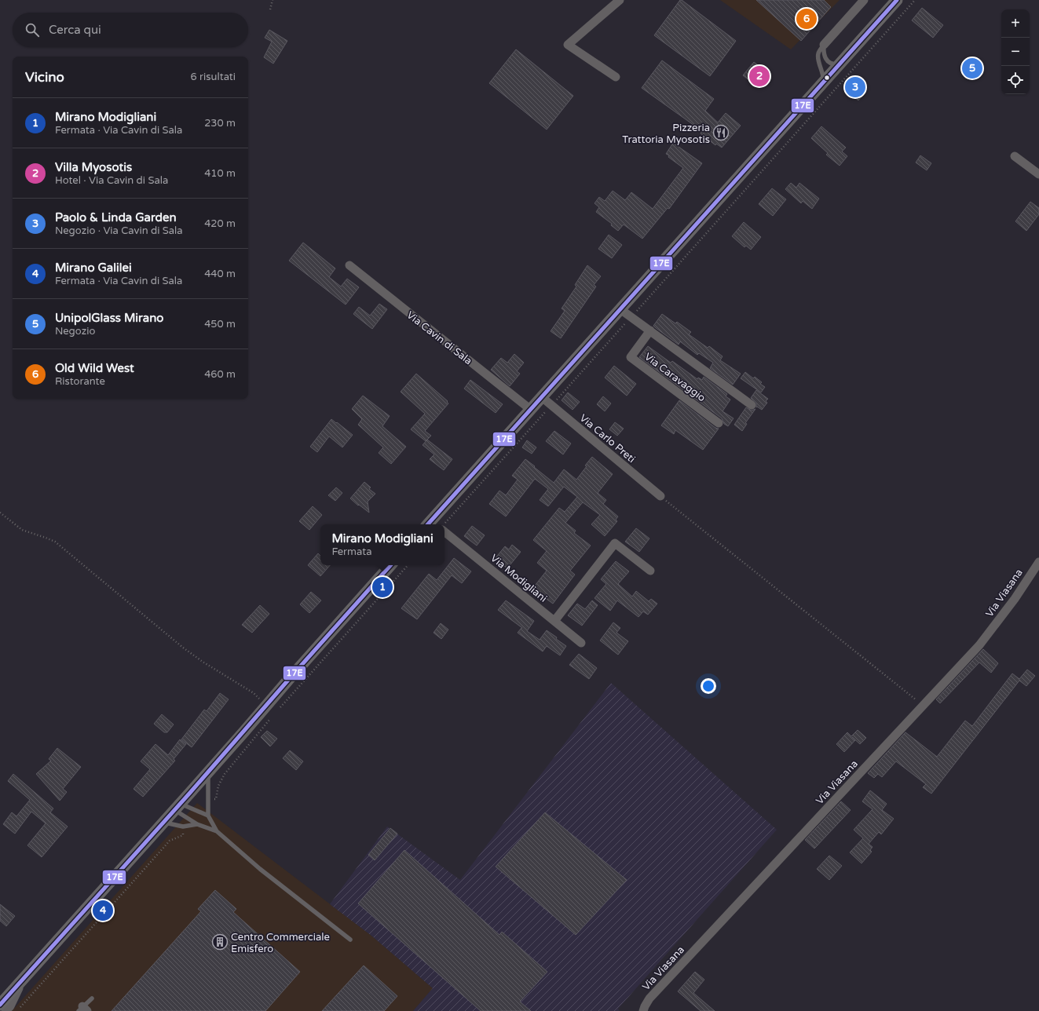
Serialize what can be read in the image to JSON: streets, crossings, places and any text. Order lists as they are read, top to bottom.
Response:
{
  "streets": {
    "street": [
      "Via Cavin di Sala",
      "Via Caravaggio",
      "Via Carlo Preti",
      "Via Modigliani",
      "Via Viasana"
    ]
  },
  "places": {
    "restaurant": ["Pizzeria Trattoria Myosotis"],
    "building": ["Centro Commerciale Emisfero"]
  },
  "lines": ["transit line 17E"],
  "page": {
    "pins": [
      "6",
      "5",
      "2",
      "3",
      "1",
      "4"
    ],
    "map_buttons": ["+", "−"],
    "search": "Cerca qui",
    "heading": ["Vicino", "6 risultati"],
    "list": [
      {
        "mark": "1",
        "name": "Mirano Modigliani",
        "note": "Fermata · Via Cavin di Sala",
        "value": "230 m"
      },
      {
        "mark": "2",
        "name": "Villa Myosotis",
        "note": "Hotel · Via Cavin di Sala",
        "value": "410 m"
      },
      {
        "mark": "3",
        "name": "Paolo & Linda Garden",
        "note": "Negozio · Via Cavin di Sala",
        "value": "420 m"
      },
      {
        "mark": "4",
        "name": "Mirano Galilei",
        "note": "Fermata · Via Cavin di Sala",
        "value": "440 m"
      },
      {
        "mark": "5",
        "name": "UnipolGlass Mirano",
        "note": "Negozio",
        "value": "450 m"
      },
      {
        "mark": "6",
        "name": "Old Wild West",
        "note": "Ristorante",
        "value": "460 m"
      }
    ],
    "popup": ["Mirano Modigliani", "Fermata"]
  }
}
